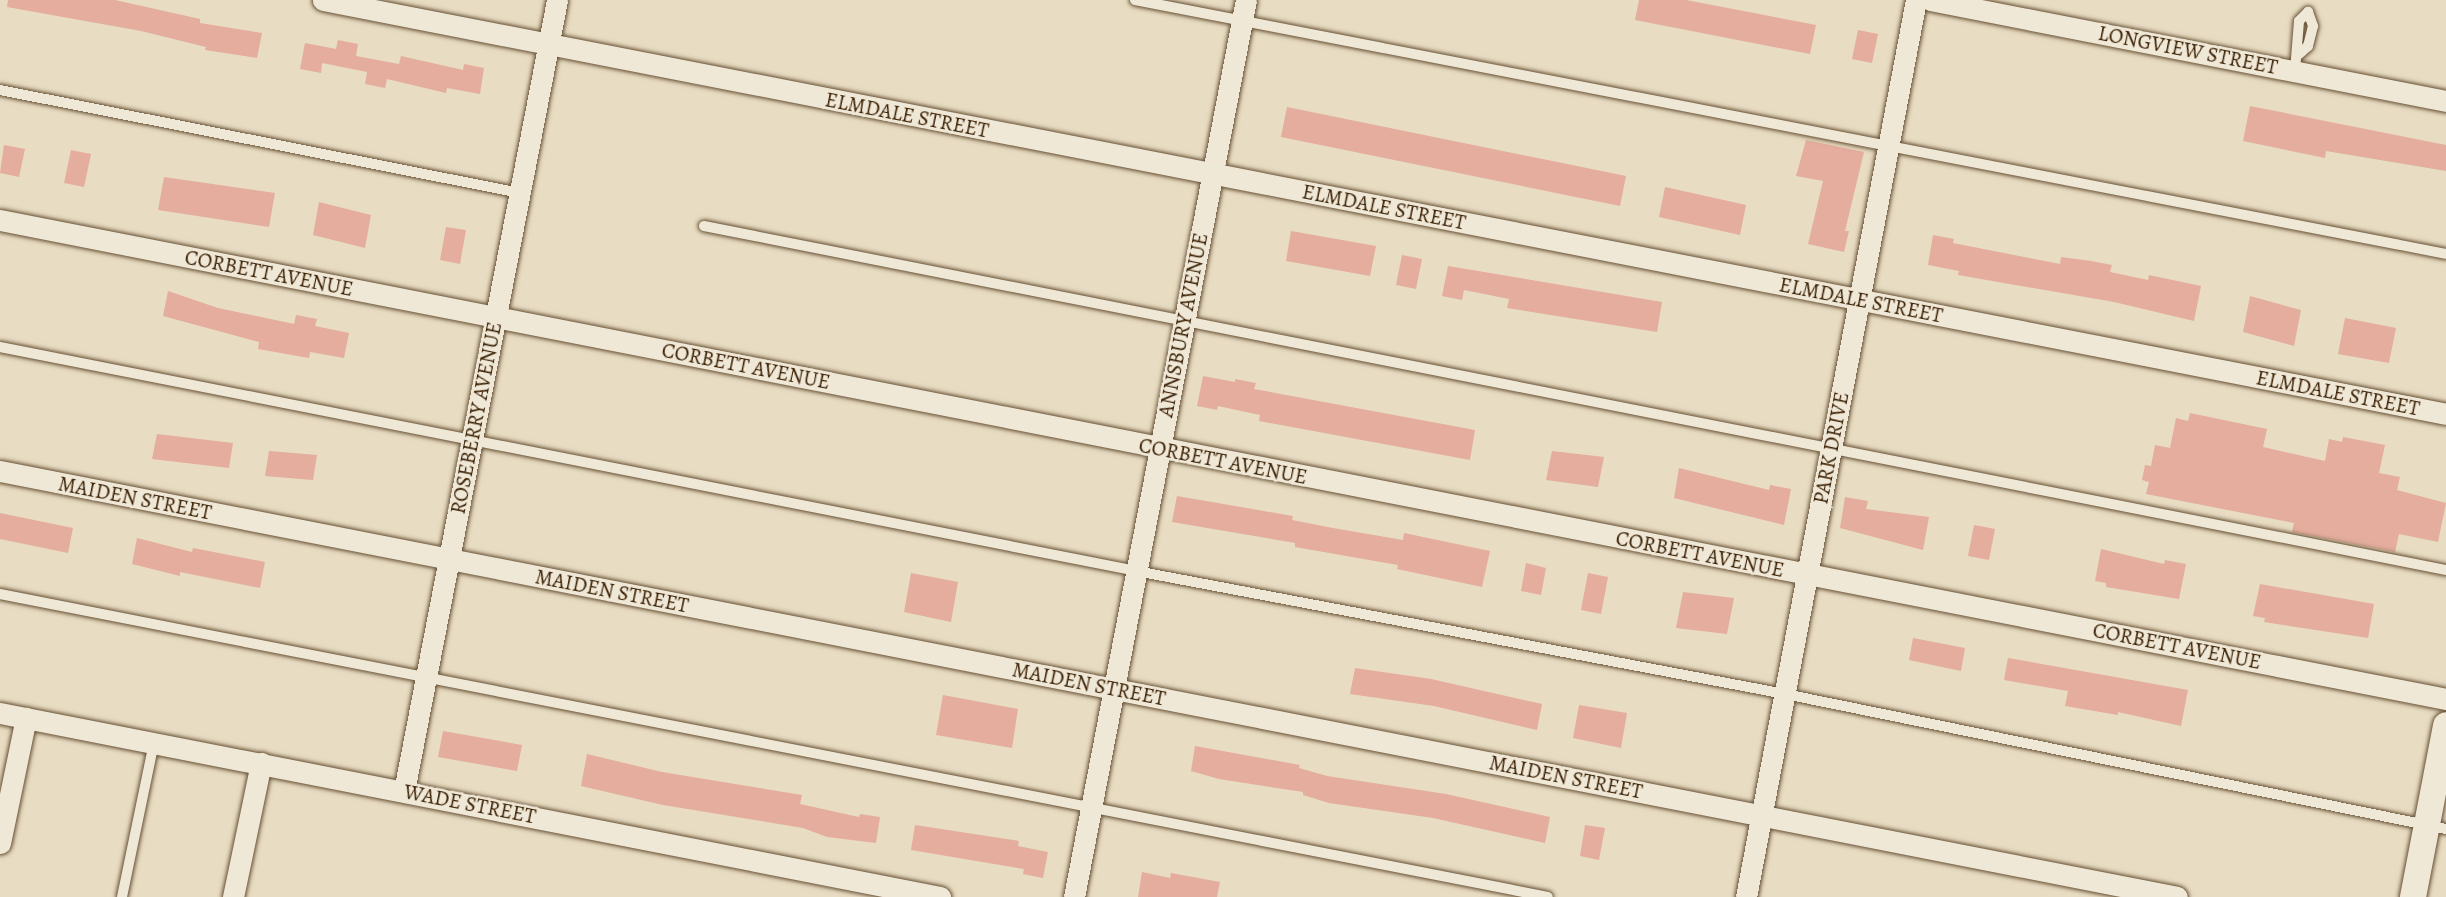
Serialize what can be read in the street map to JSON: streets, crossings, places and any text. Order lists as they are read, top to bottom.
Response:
{
  "streets": {
    "street": [
      "LONGVIEW STREET",
      "ELMDALE STREET",
      "CORBETT AVENUE",
      "ANNSBURY AVENUE",
      "ROSEBERRY AVENUE",
      "PARK DRIVE",
      "MAIDEN STREET",
      "WADE STREET"
    ]
  },
  "crossings": [
    ["ELMDALE STREET", "ANNSBURY AVENUE"],
    ["ELMDALE STREET", "ROSEBERRY AVENUE"],
    ["ELMDALE STREET", "PARK DRIVE"],
    ["CORBETT AVENUE", "ANNSBURY AVENUE"],
    ["CORBETT AVENUE", "ROSEBERRY AVENUE"],
    ["CORBETT AVENUE", "PARK DRIVE"],
    ["ANNSBURY AVENUE", "MAIDEN STREET"],
    ["ROSEBERRY AVENUE", "MAIDEN STREET"],
    ["ROSEBERRY AVENUE", "WADE STREET"],
    ["PARK DRIVE", "MAIDEN STREET"]
  ]
}
